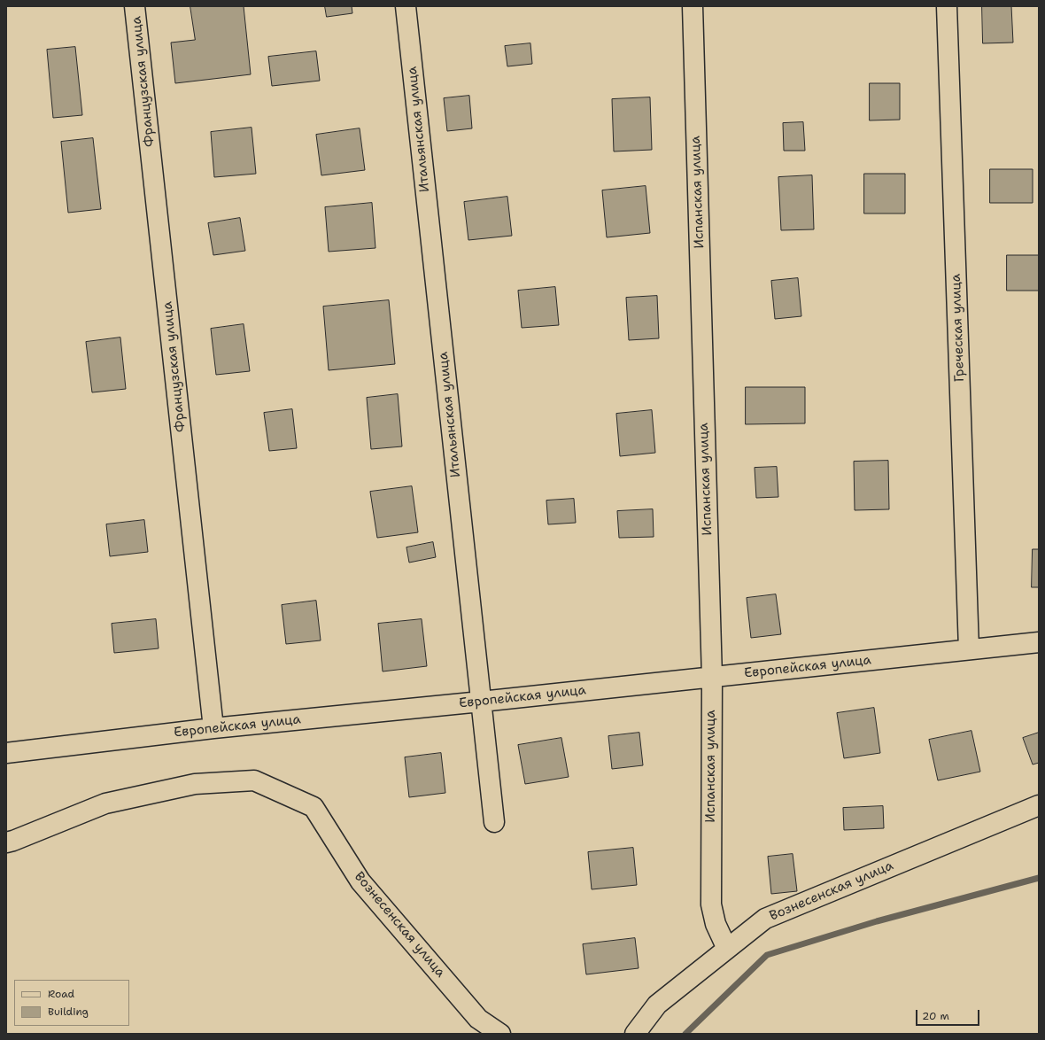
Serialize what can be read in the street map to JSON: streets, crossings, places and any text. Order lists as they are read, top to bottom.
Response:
{
  "streets": {
    "street": [
      "Французская улица",
      "Итальянская улица",
      "Испанская улица",
      "Греческая улица",
      "Европейская улица",
      "Вознесенская улица"
    ]
  },
  "crossings": [
    ["Французская улица", "Европейская улица"],
    ["Итальянская улица", "Европейская улица"],
    ["Испанская улица", "Европейская улица"],
    ["Испанская улица", "Вознесенская улица"],
    ["Греческая улица", "Европейская улица"]
  ],
  "legend": ["Road", "Building"],
  "scale_bar": "20 m"
}
